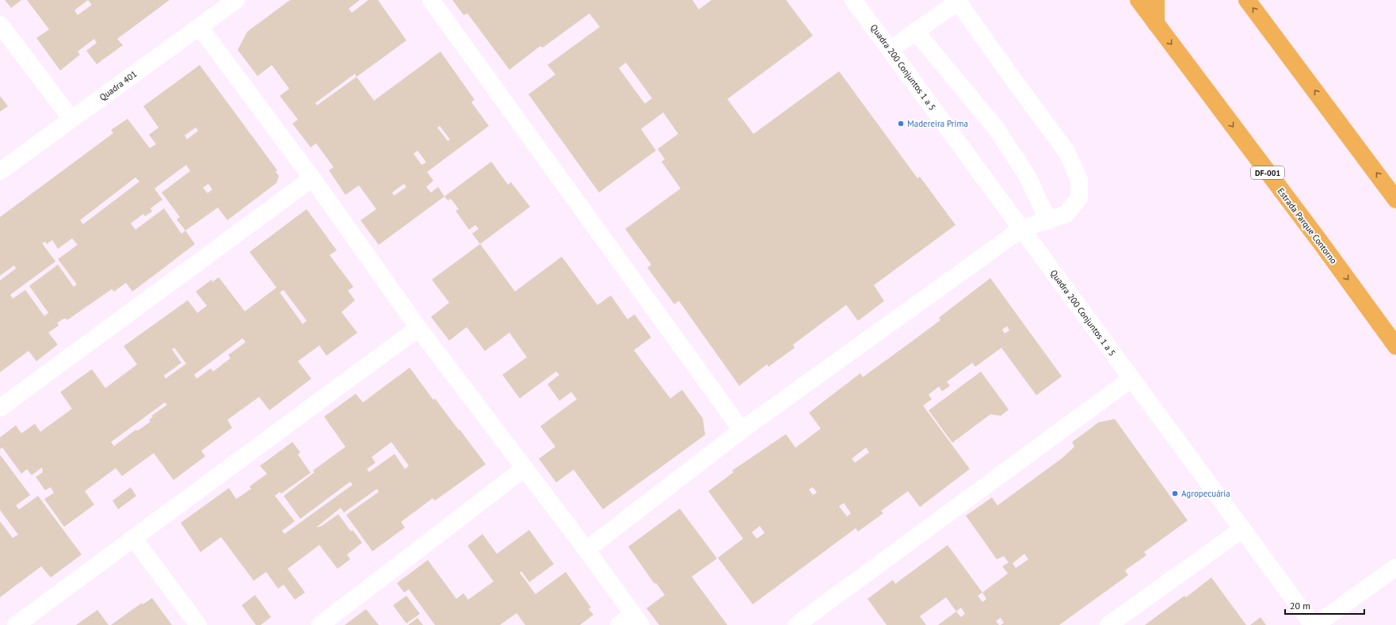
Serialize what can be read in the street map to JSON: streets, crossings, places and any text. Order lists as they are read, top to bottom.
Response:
{
  "streets": {
    "highway": ["DF-001", "Estrada Parque Contorno"],
    "street": ["Quadra 200 Conjuntos 1 a 5", "Quadra 401"]
  },
  "places": ["Madereira Prima", "Agropecuária"],
  "scale_bar": "20 m"
}
